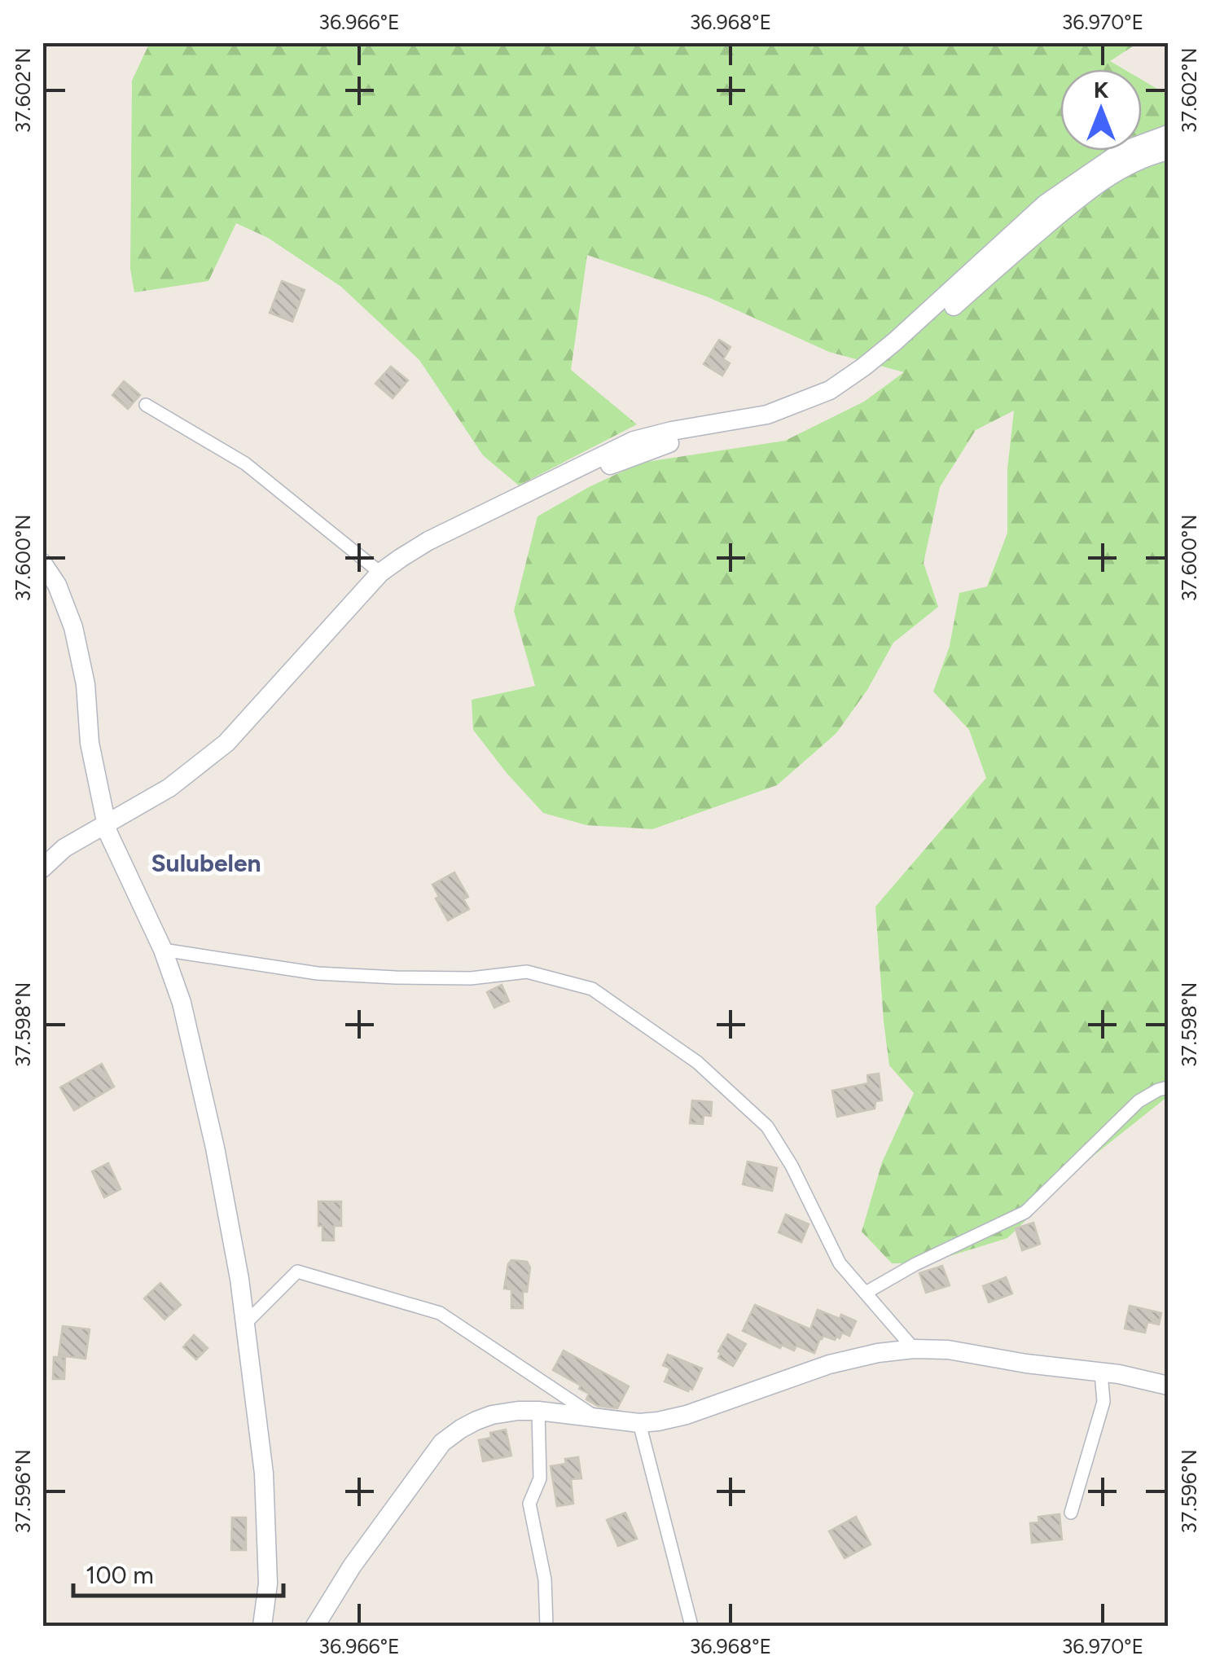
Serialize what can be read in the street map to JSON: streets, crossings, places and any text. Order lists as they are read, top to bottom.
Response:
{
  "districts": ["Sulubelen"],
  "scale_bar": "100 m",
  "north": "top",
  "coordinates": [
    "36.966°E",
    "36.968°E",
    "36.970°E",
    "37.602°N",
    "37.600°N",
    "37.598°N",
    "37.596°N"
  ]
}
